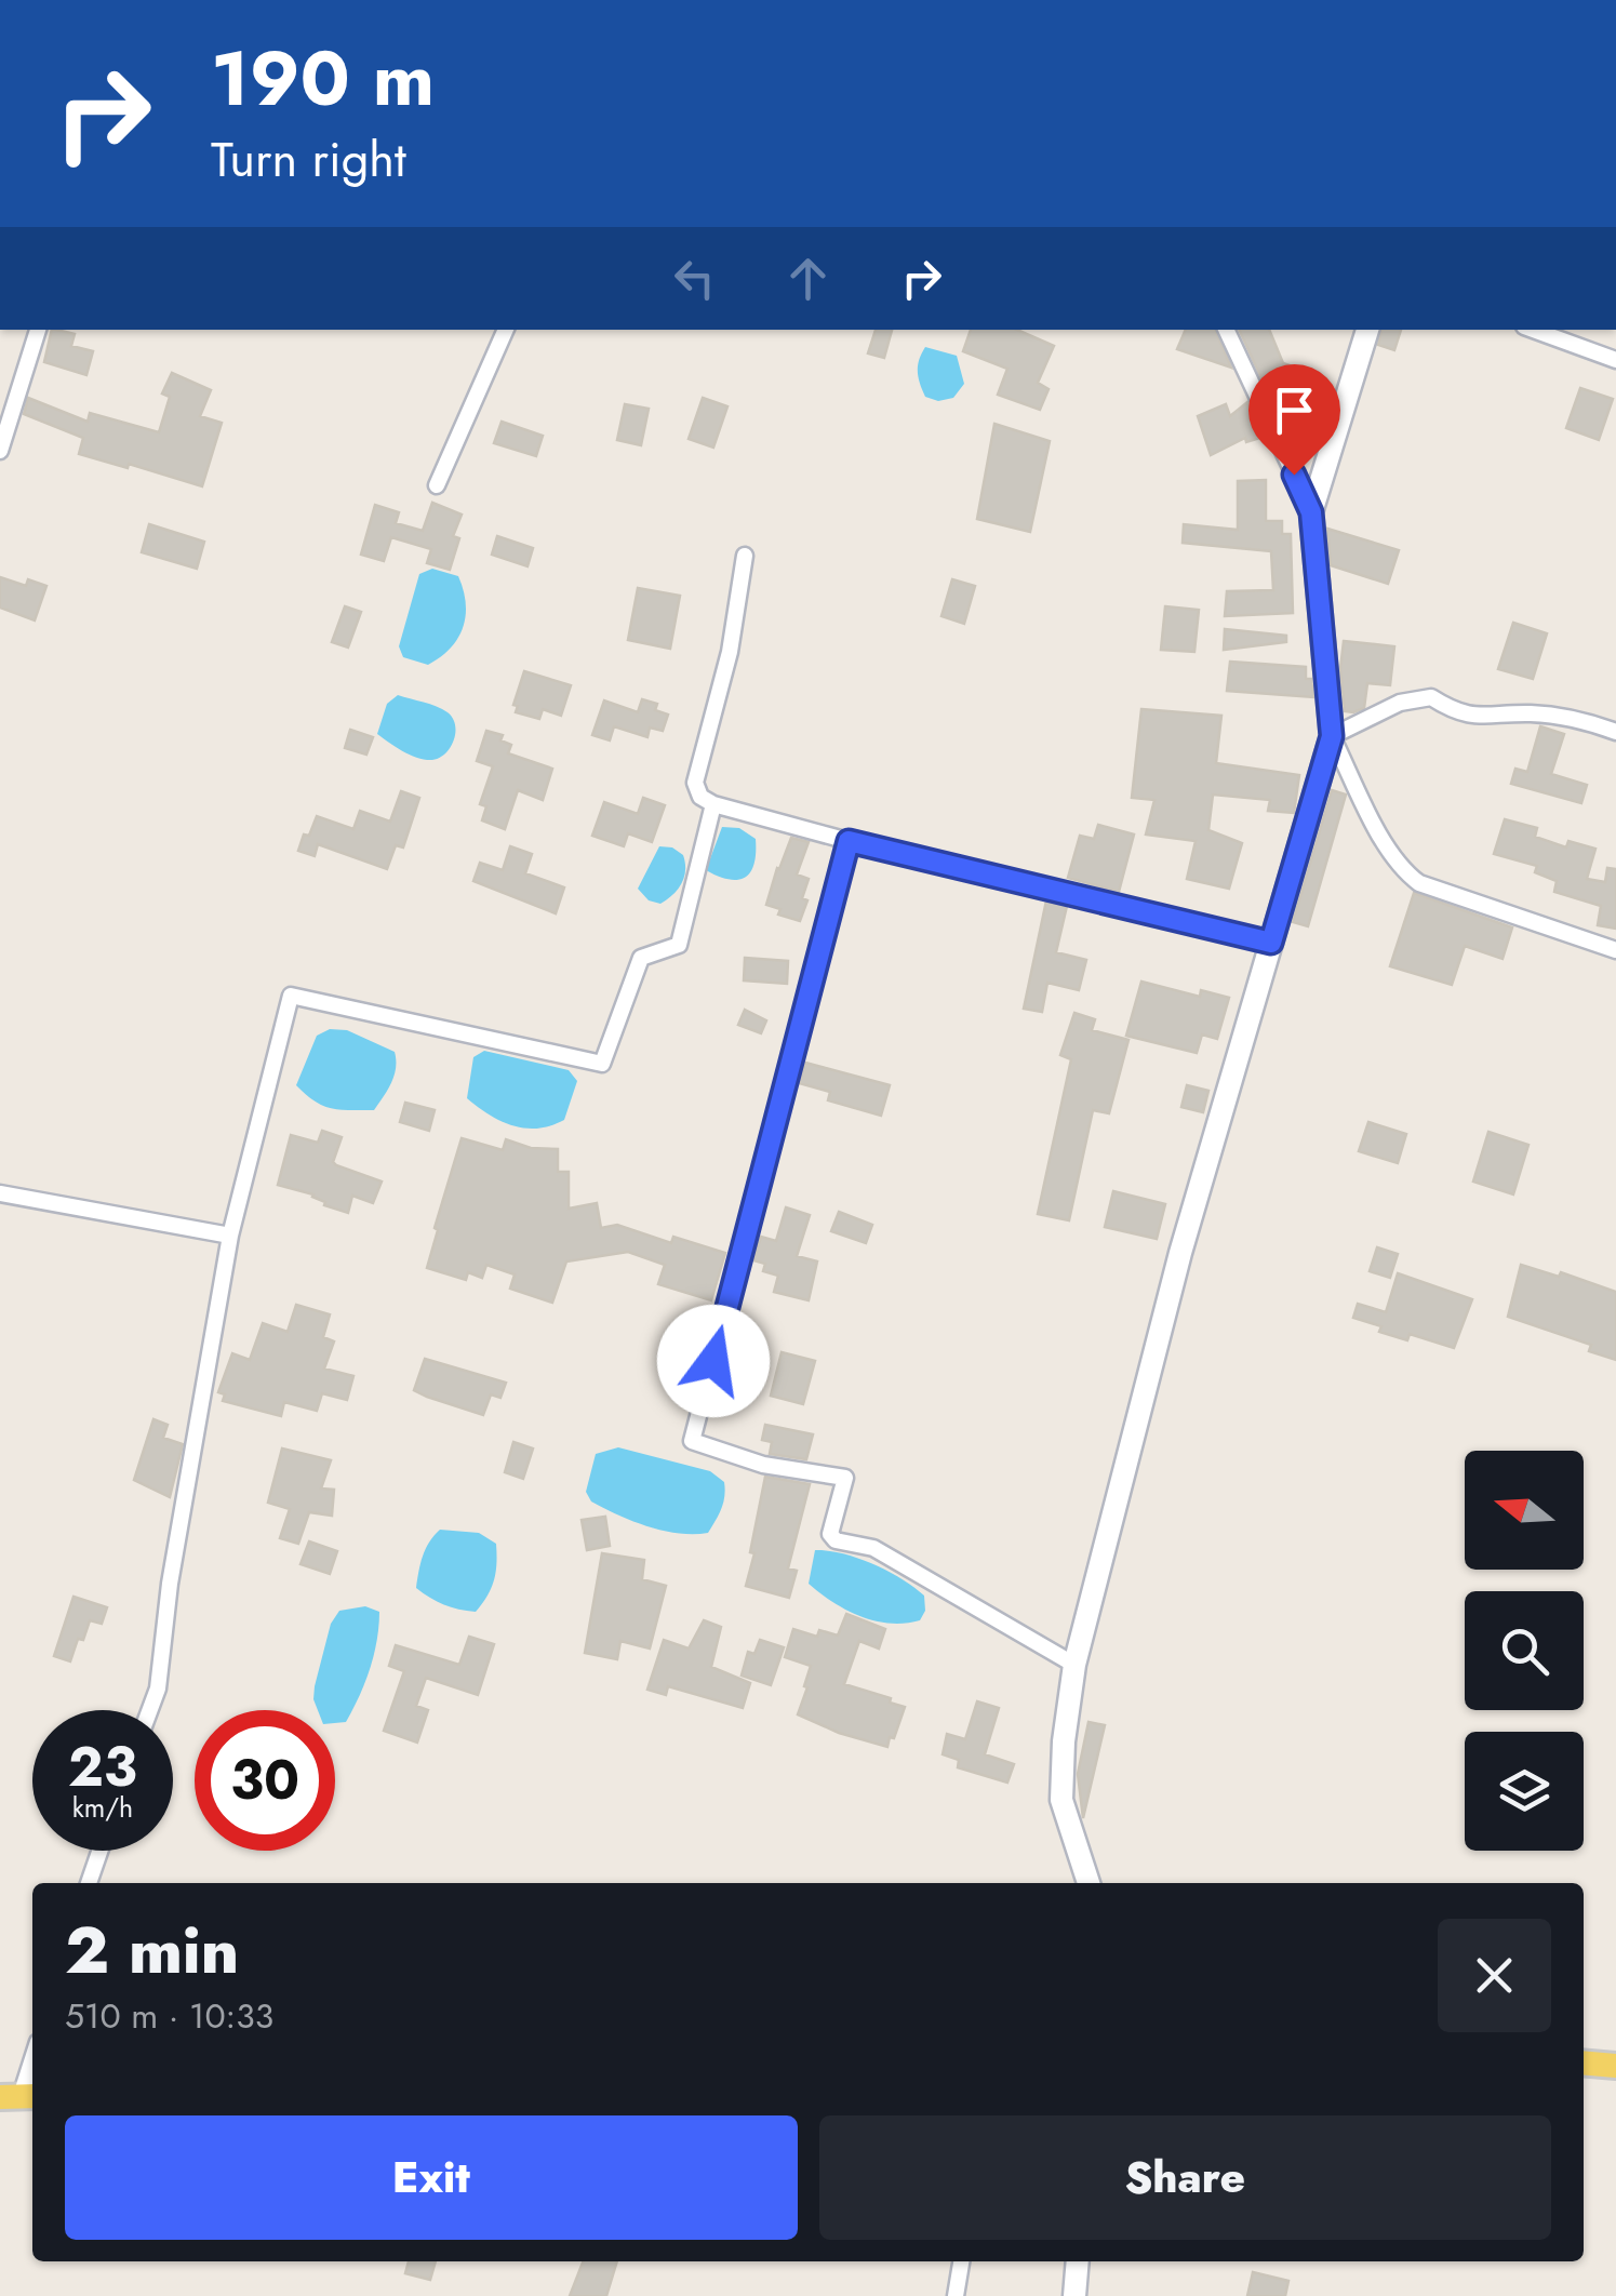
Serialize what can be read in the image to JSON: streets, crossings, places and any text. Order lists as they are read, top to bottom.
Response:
{
  "north": "left",
  "page": {
    "turn": ["190 m", "Turn right"],
    "speed": "23 km/h",
    "limit": "30",
    "heading": ["2 min", "510 m · 10:33"],
    "buttons": ["Exit", "Share"]
  }
}
